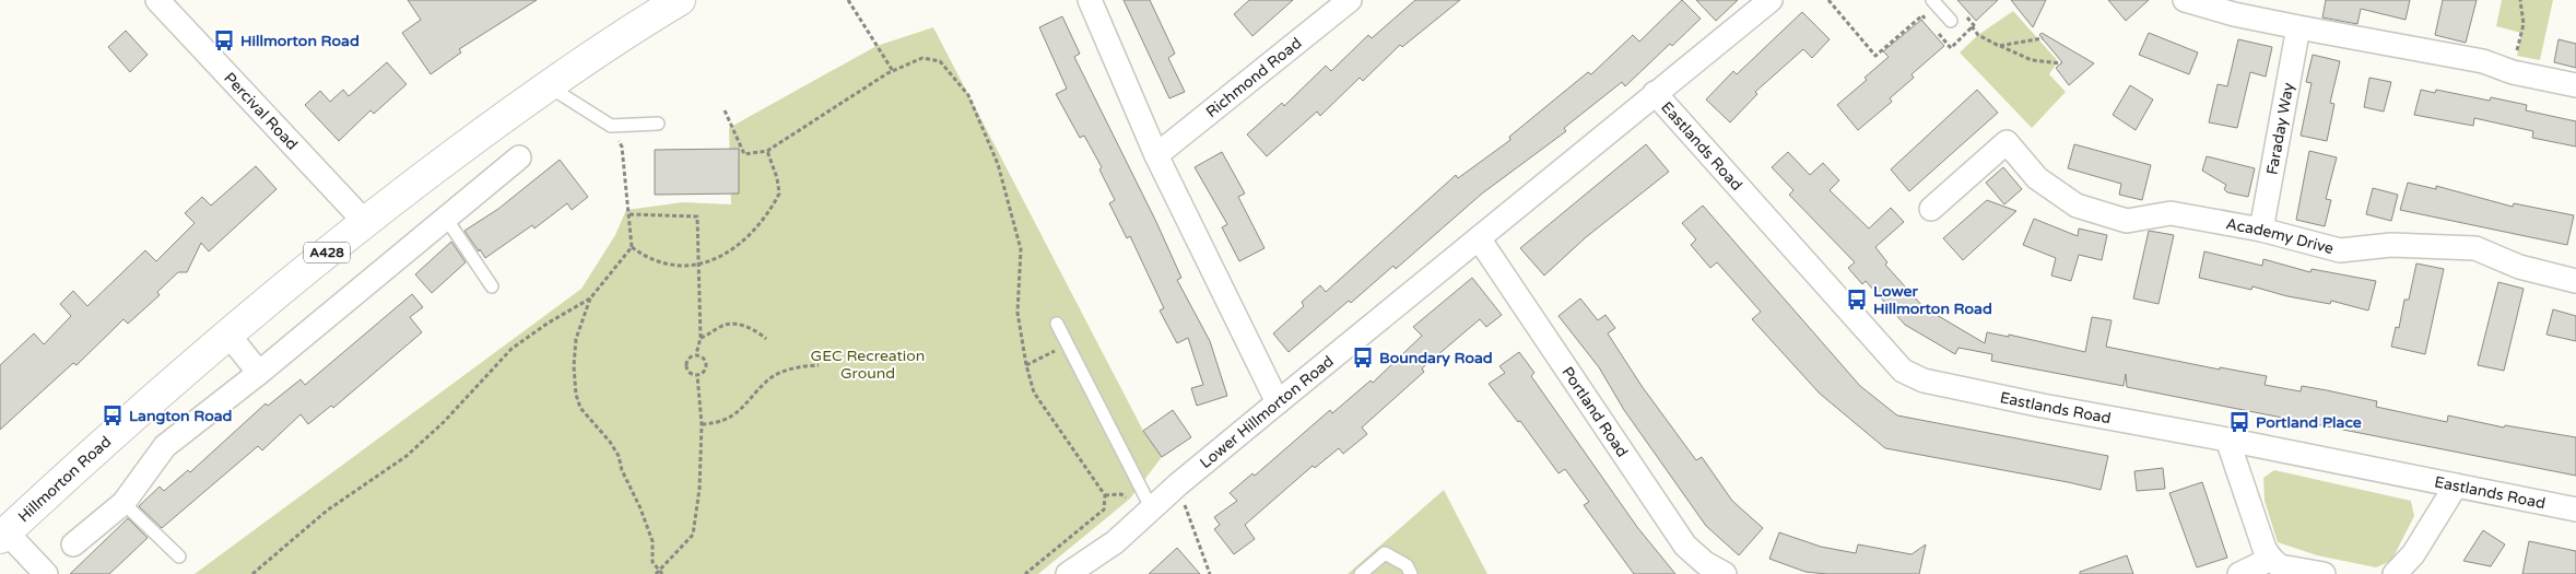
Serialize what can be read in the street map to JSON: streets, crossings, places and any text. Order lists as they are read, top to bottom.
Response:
{
  "streets": {
    "highway": ["A428", "Hillmorton Road"],
    "street": [
      "Richmond Road",
      "Percival Road",
      "Faraday Way",
      "Eastlands Road",
      "Academy Drive",
      "Lower Hillmorton Road",
      "Portland Road"
    ]
  },
  "crossings": [
    ["Percival Road", "Hillmorton Road"],
    ["Faraday Way", "Academy Drive"],
    ["Eastlands Road", "Lower Hillmorton Road"],
    ["Lower Hillmorton Road", "Portland Road"]
  ],
  "parks": ["GEC Recreation Ground"],
  "places": {
    "bus stop": [
      "Hillmorton Road",
      "Lower Hillmorton Road",
      "Boundary Road",
      "Langton Road",
      "Portland Place"
    ]
  }
}
